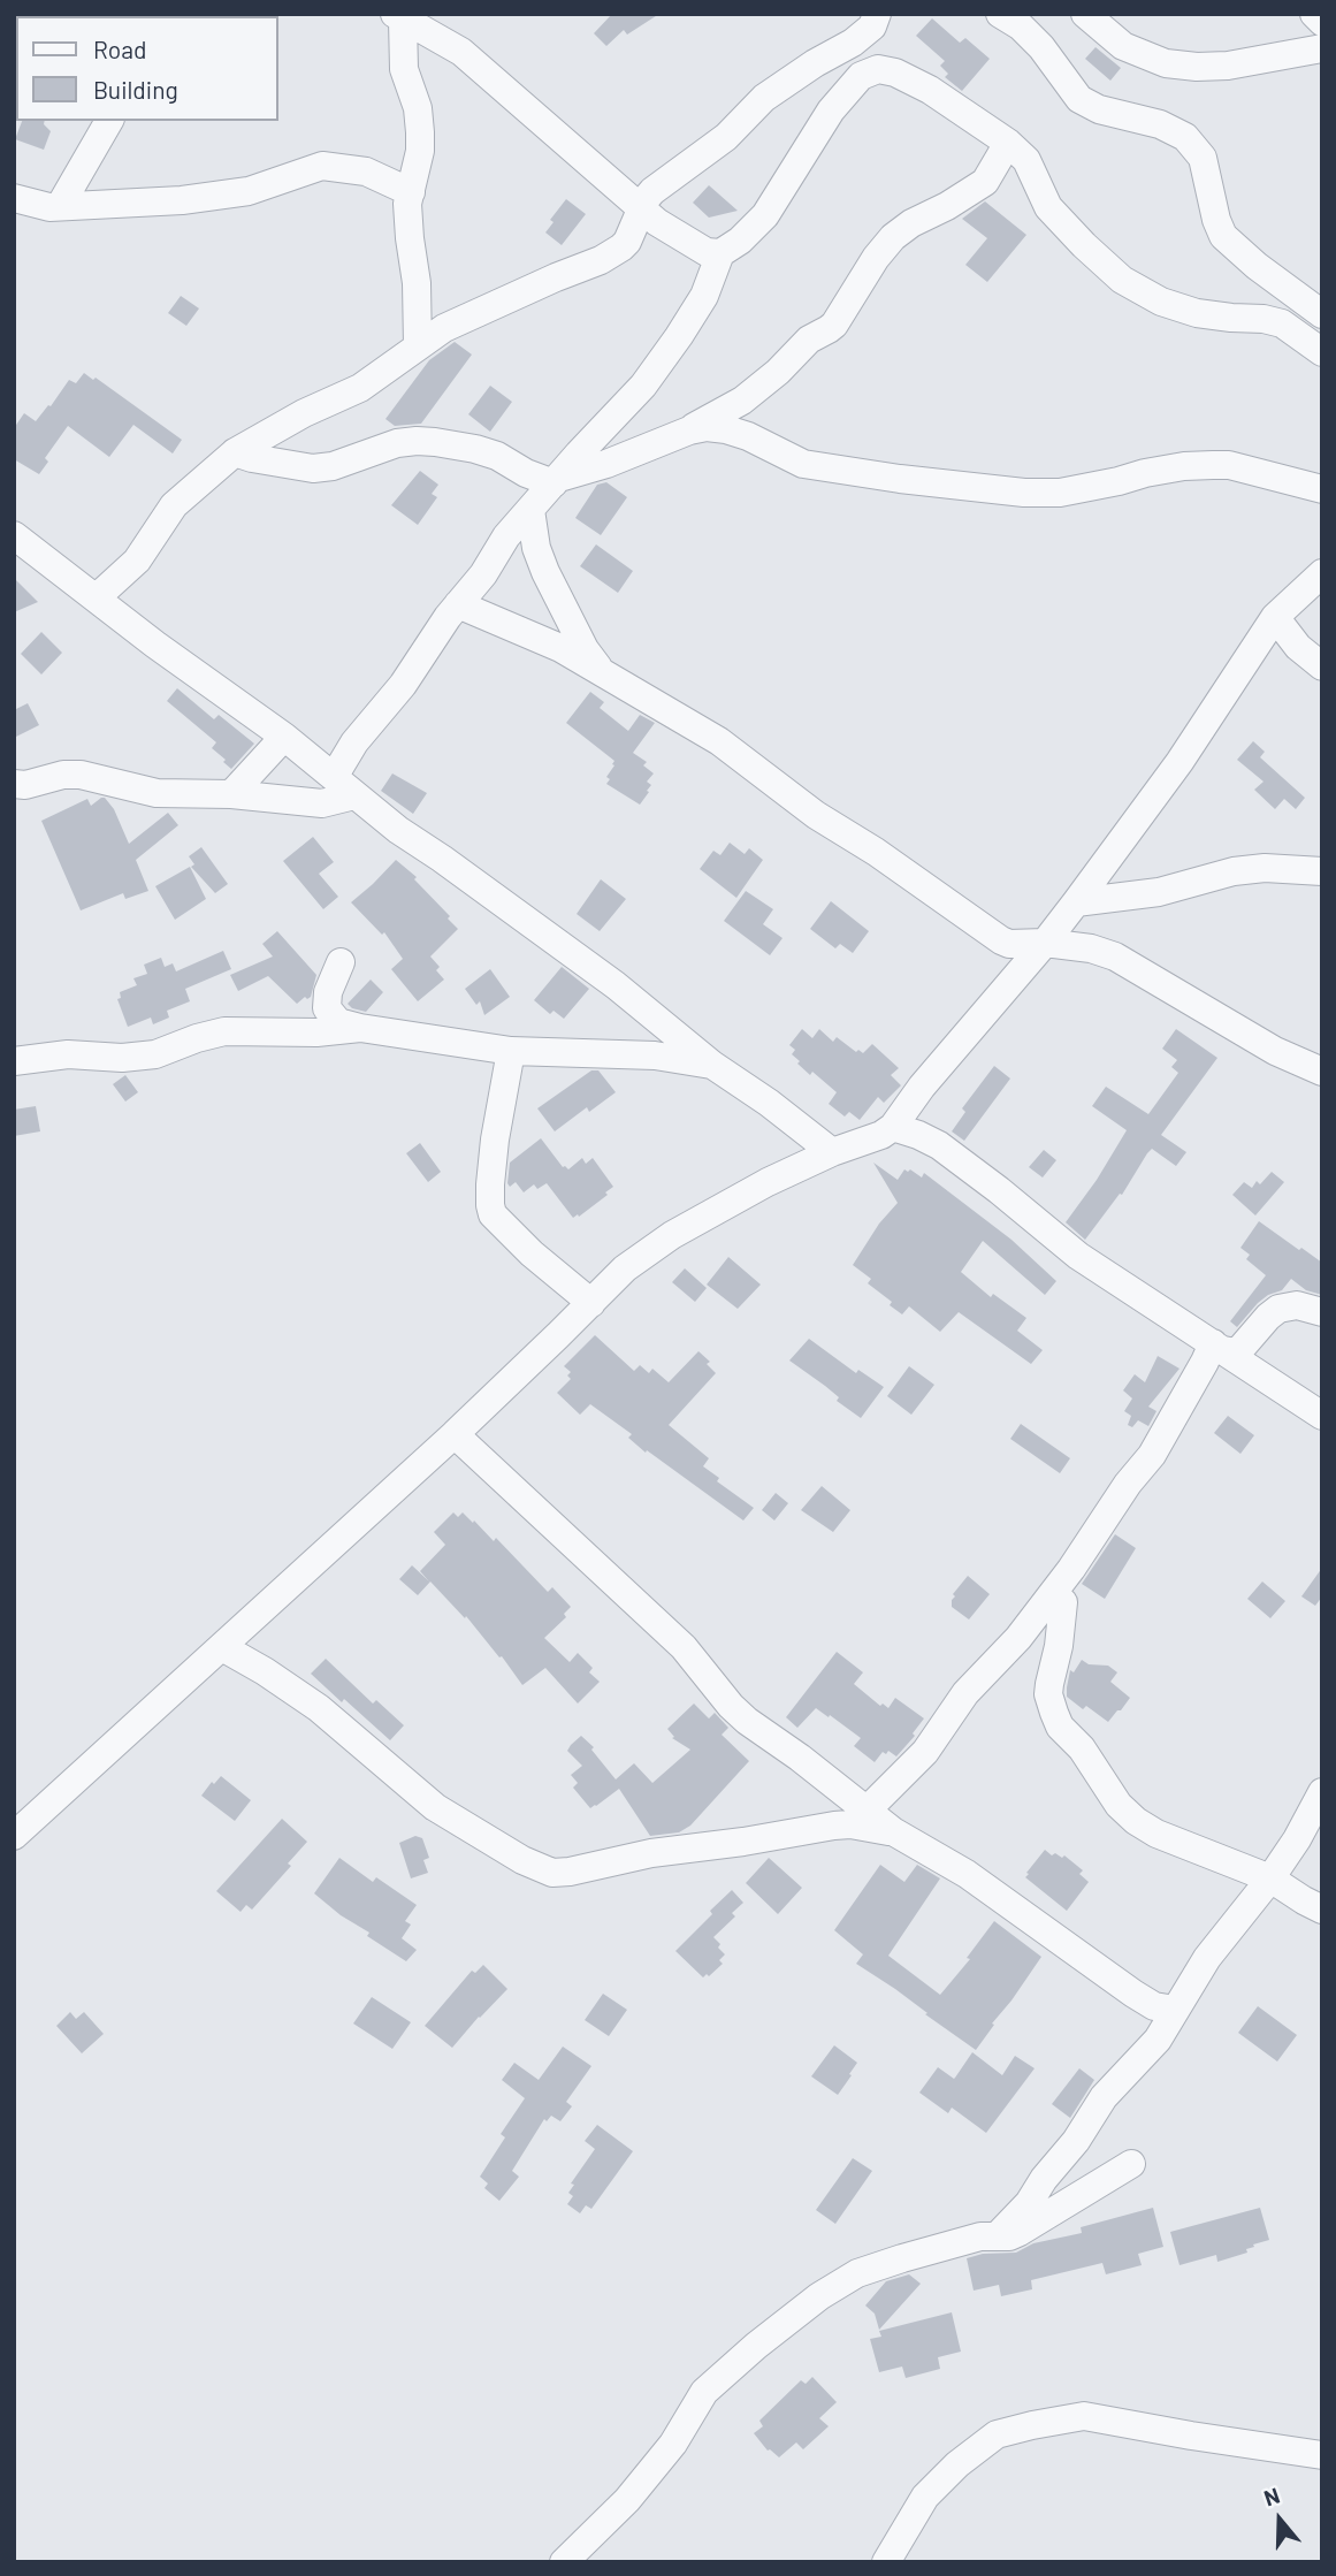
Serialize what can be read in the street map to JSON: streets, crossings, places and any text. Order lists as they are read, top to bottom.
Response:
{
  "legend": ["Road", "Building"],
  "north": "top"
}
